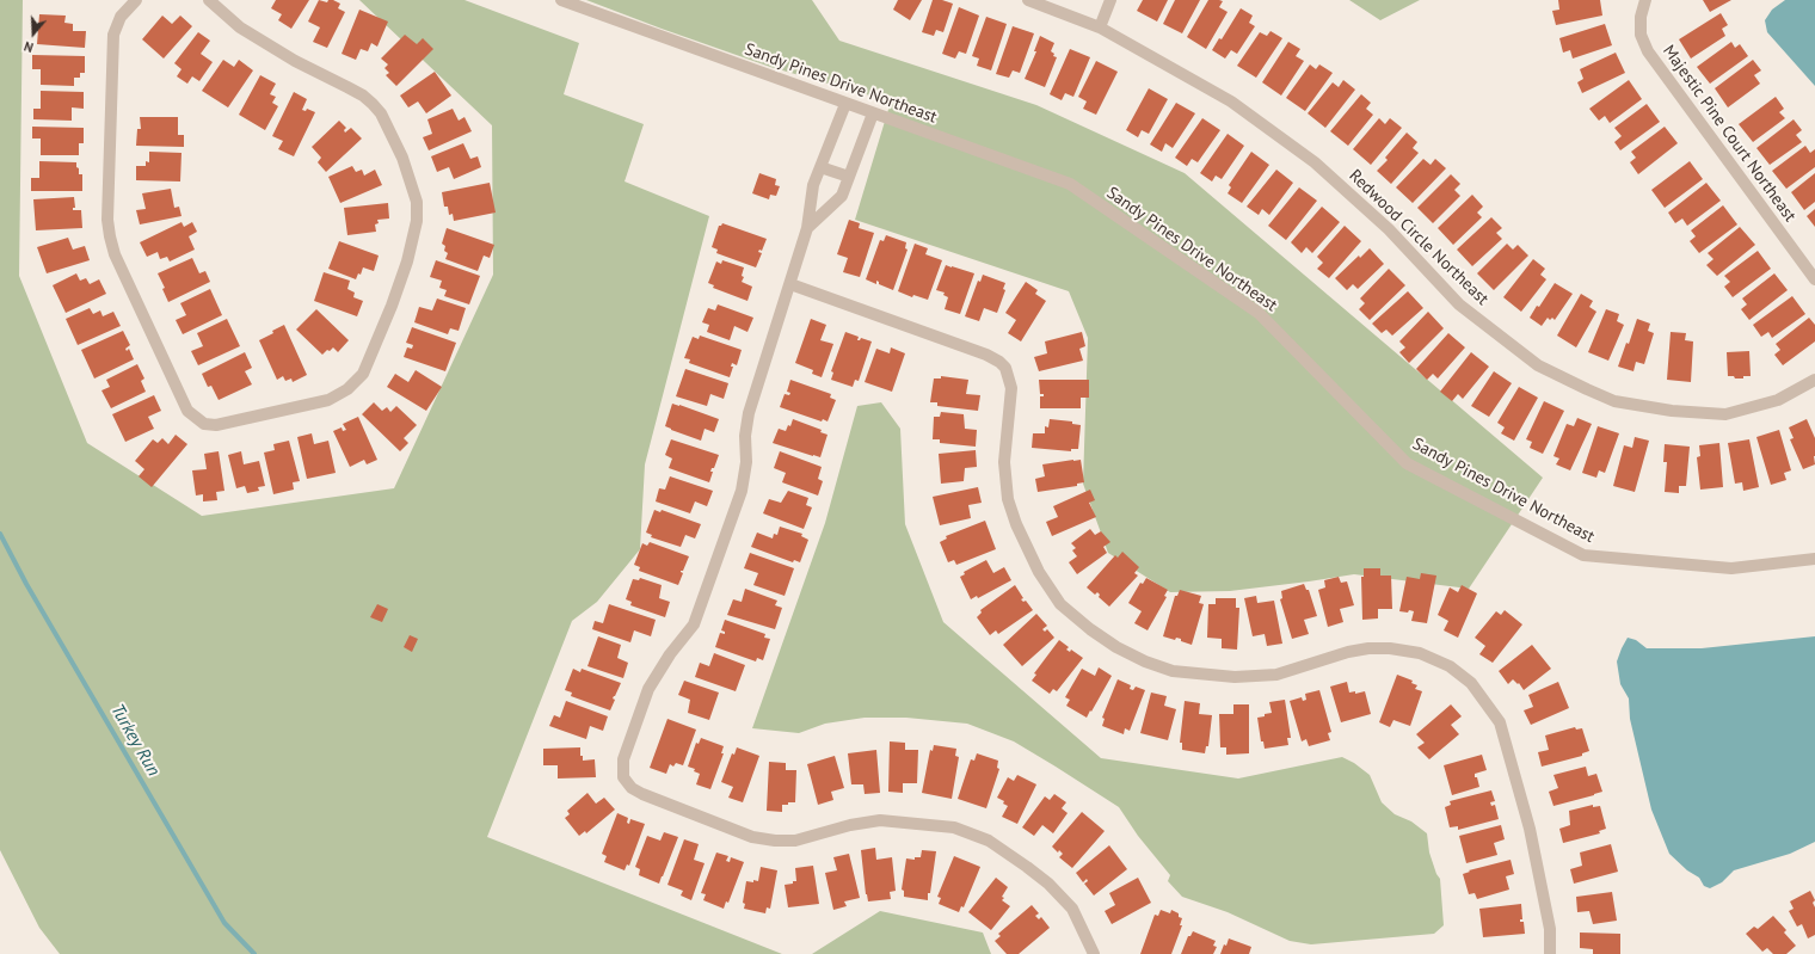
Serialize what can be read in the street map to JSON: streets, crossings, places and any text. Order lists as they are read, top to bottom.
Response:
{
  "streets": {
    "street": ["Sandy Pines Drive Northeast", "Majestic Pine Court Northeast", "Redwood Circle Northeast"]
  },
  "water": ["Turkey Run"],
  "north": "bottom"
}
